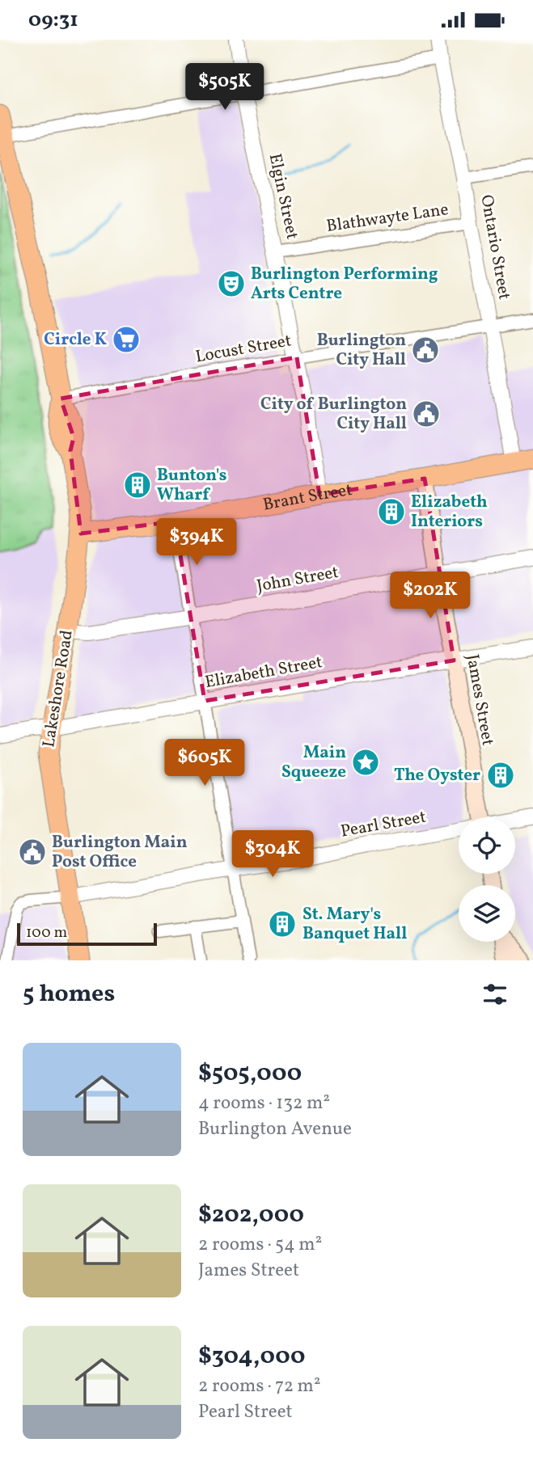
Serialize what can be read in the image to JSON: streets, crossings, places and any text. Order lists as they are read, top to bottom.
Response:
{
  "streets": {
    "main road": ["Brant Street", "Lakeshore Road", "James Street"],
    "street": [
      "Elgin Street",
      "Blathwayte Lane",
      "Ontario Street",
      "Locust Street",
      "John Street",
      "Elizabeth Street",
      "Pearl Street"
    ]
  },
  "crossings": [
    ["Elgin Street", "Blathwayte Lane"],
    ["Elgin Street", "Locust Street"],
    ["Elgin Street", "Brant Street"],
    ["Blathwayte Lane", "Ontario Street"],
    ["Ontario Street", "Locust Street"],
    ["Ontario Street", "Brant Street"],
    ["Locust Street", "Lakeshore Road"],
    ["Brant Street", "Lakeshore Road"],
    ["Brant Street", "James Street"],
    ["John Street", "Lakeshore Road"],
    ["John Street", "James Street"],
    ["Elizabeth Street", "Lakeshore Road"],
    ["Elizabeth Street", "James Street"],
    ["Lakeshore Road", "Pearl Street"]
  ],
  "places": {
    "theatre": ["Burlington Performing Arts Centre"],
    "supermarket": ["Circle K"],
    "public building": ["Burlington City Hall", "City of Burlington City Hall", "Burlington Main Post Office"],
    "building": [
      "Bunton's Wharf",
      "Elizabeth Interiors",
      "The Oyster",
      "St. Mary's Banquet Hall"
    ],
    "place": ["Main Squeeze"]
  },
  "scale_bar": "100 m",
  "page": {
    "status": "09:31",
    "price": [
      "$505K",
      "$394K",
      "$202K",
      "$605K",
      "$304K"
    ],
    "scale": "100 m",
    "heading": "5 homes",
    "list": [
      {
        "name": "$505,000",
        "note": "4 rooms · 132 m² · Burlington Avenue"
      },
      {
        "name": "$202,000",
        "note": "2 rooms · 54 m² · James Street"
      },
      {
        "name": "$304,000",
        "note": "2 rooms · 72 m² · Pearl Street"
      }
    ]
  }
}
